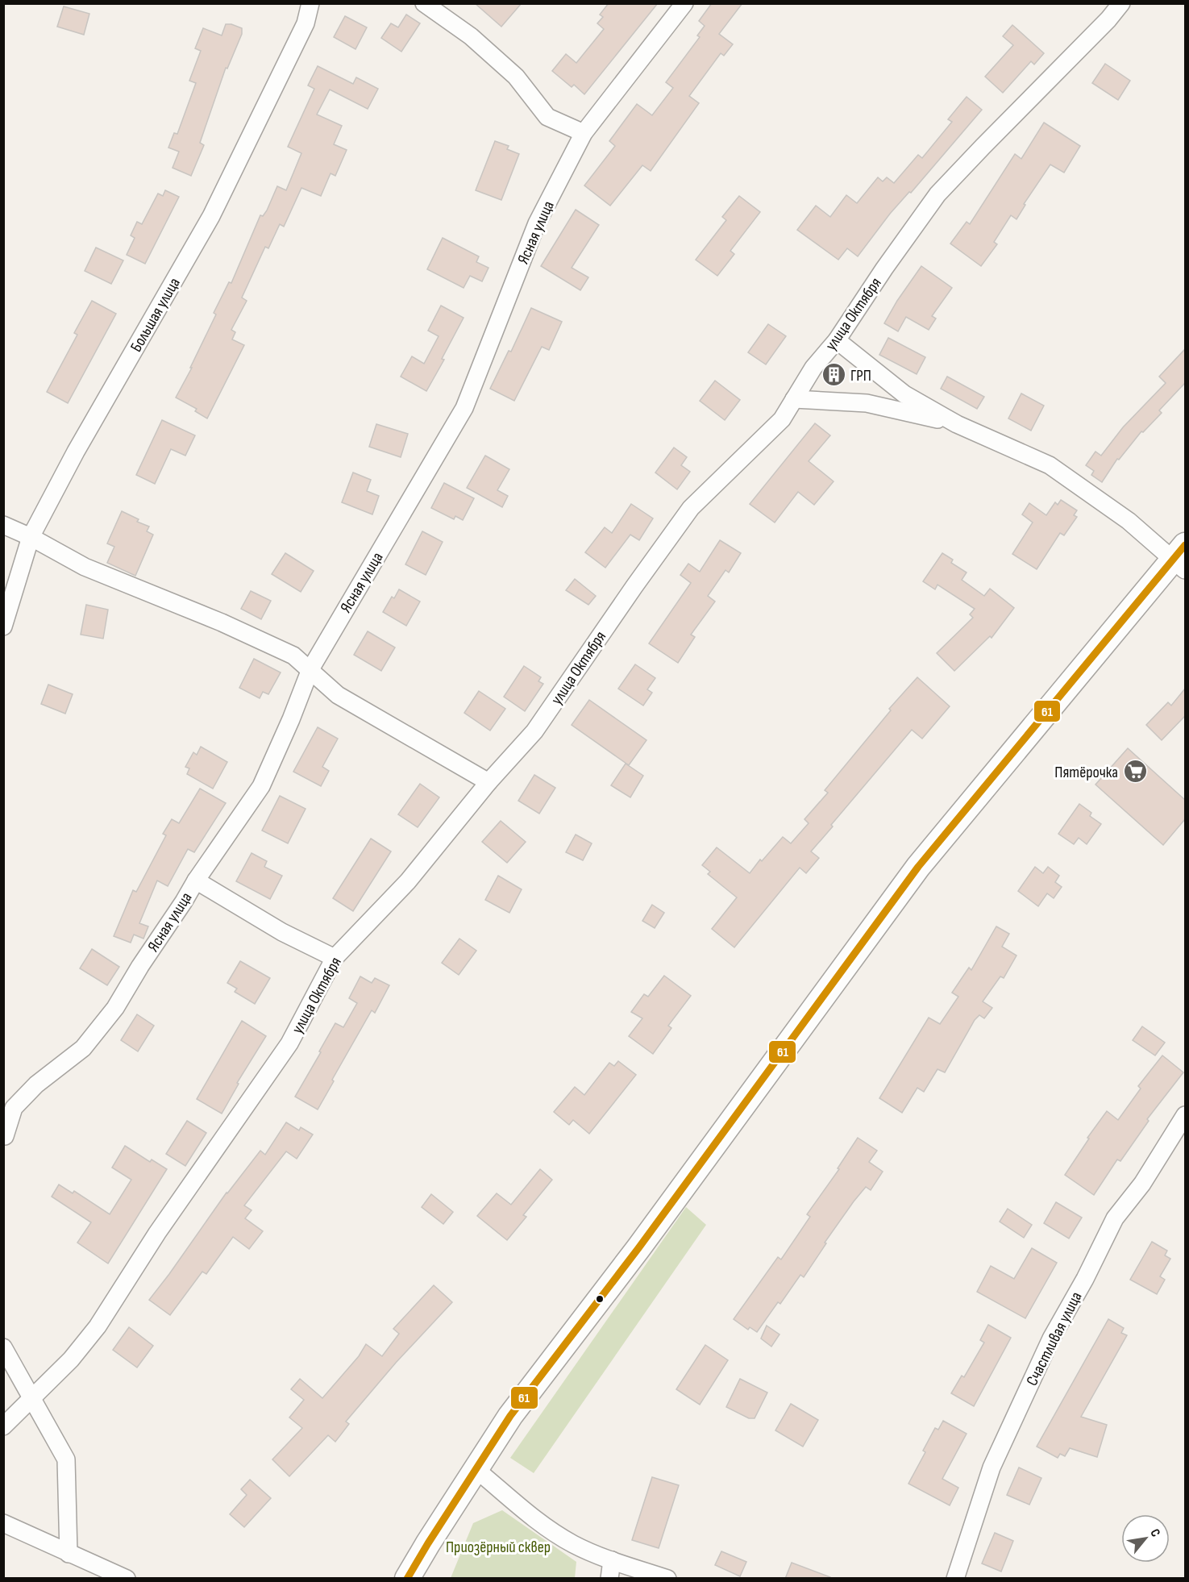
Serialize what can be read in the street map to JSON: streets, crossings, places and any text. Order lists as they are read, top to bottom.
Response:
{
  "streets": {
    "street": [
      "Ясная улица",
      "улица Октября",
      "Большая улица",
      "Счастливая улица"
    ]
  },
  "parks": ["Приозёрный сквер"],
  "places": {
    "building": ["ГРП"],
    "supermarket": ["Пятёрочка"]
  },
  "lines": ["transit line 61"],
  "north": "top right"
}
